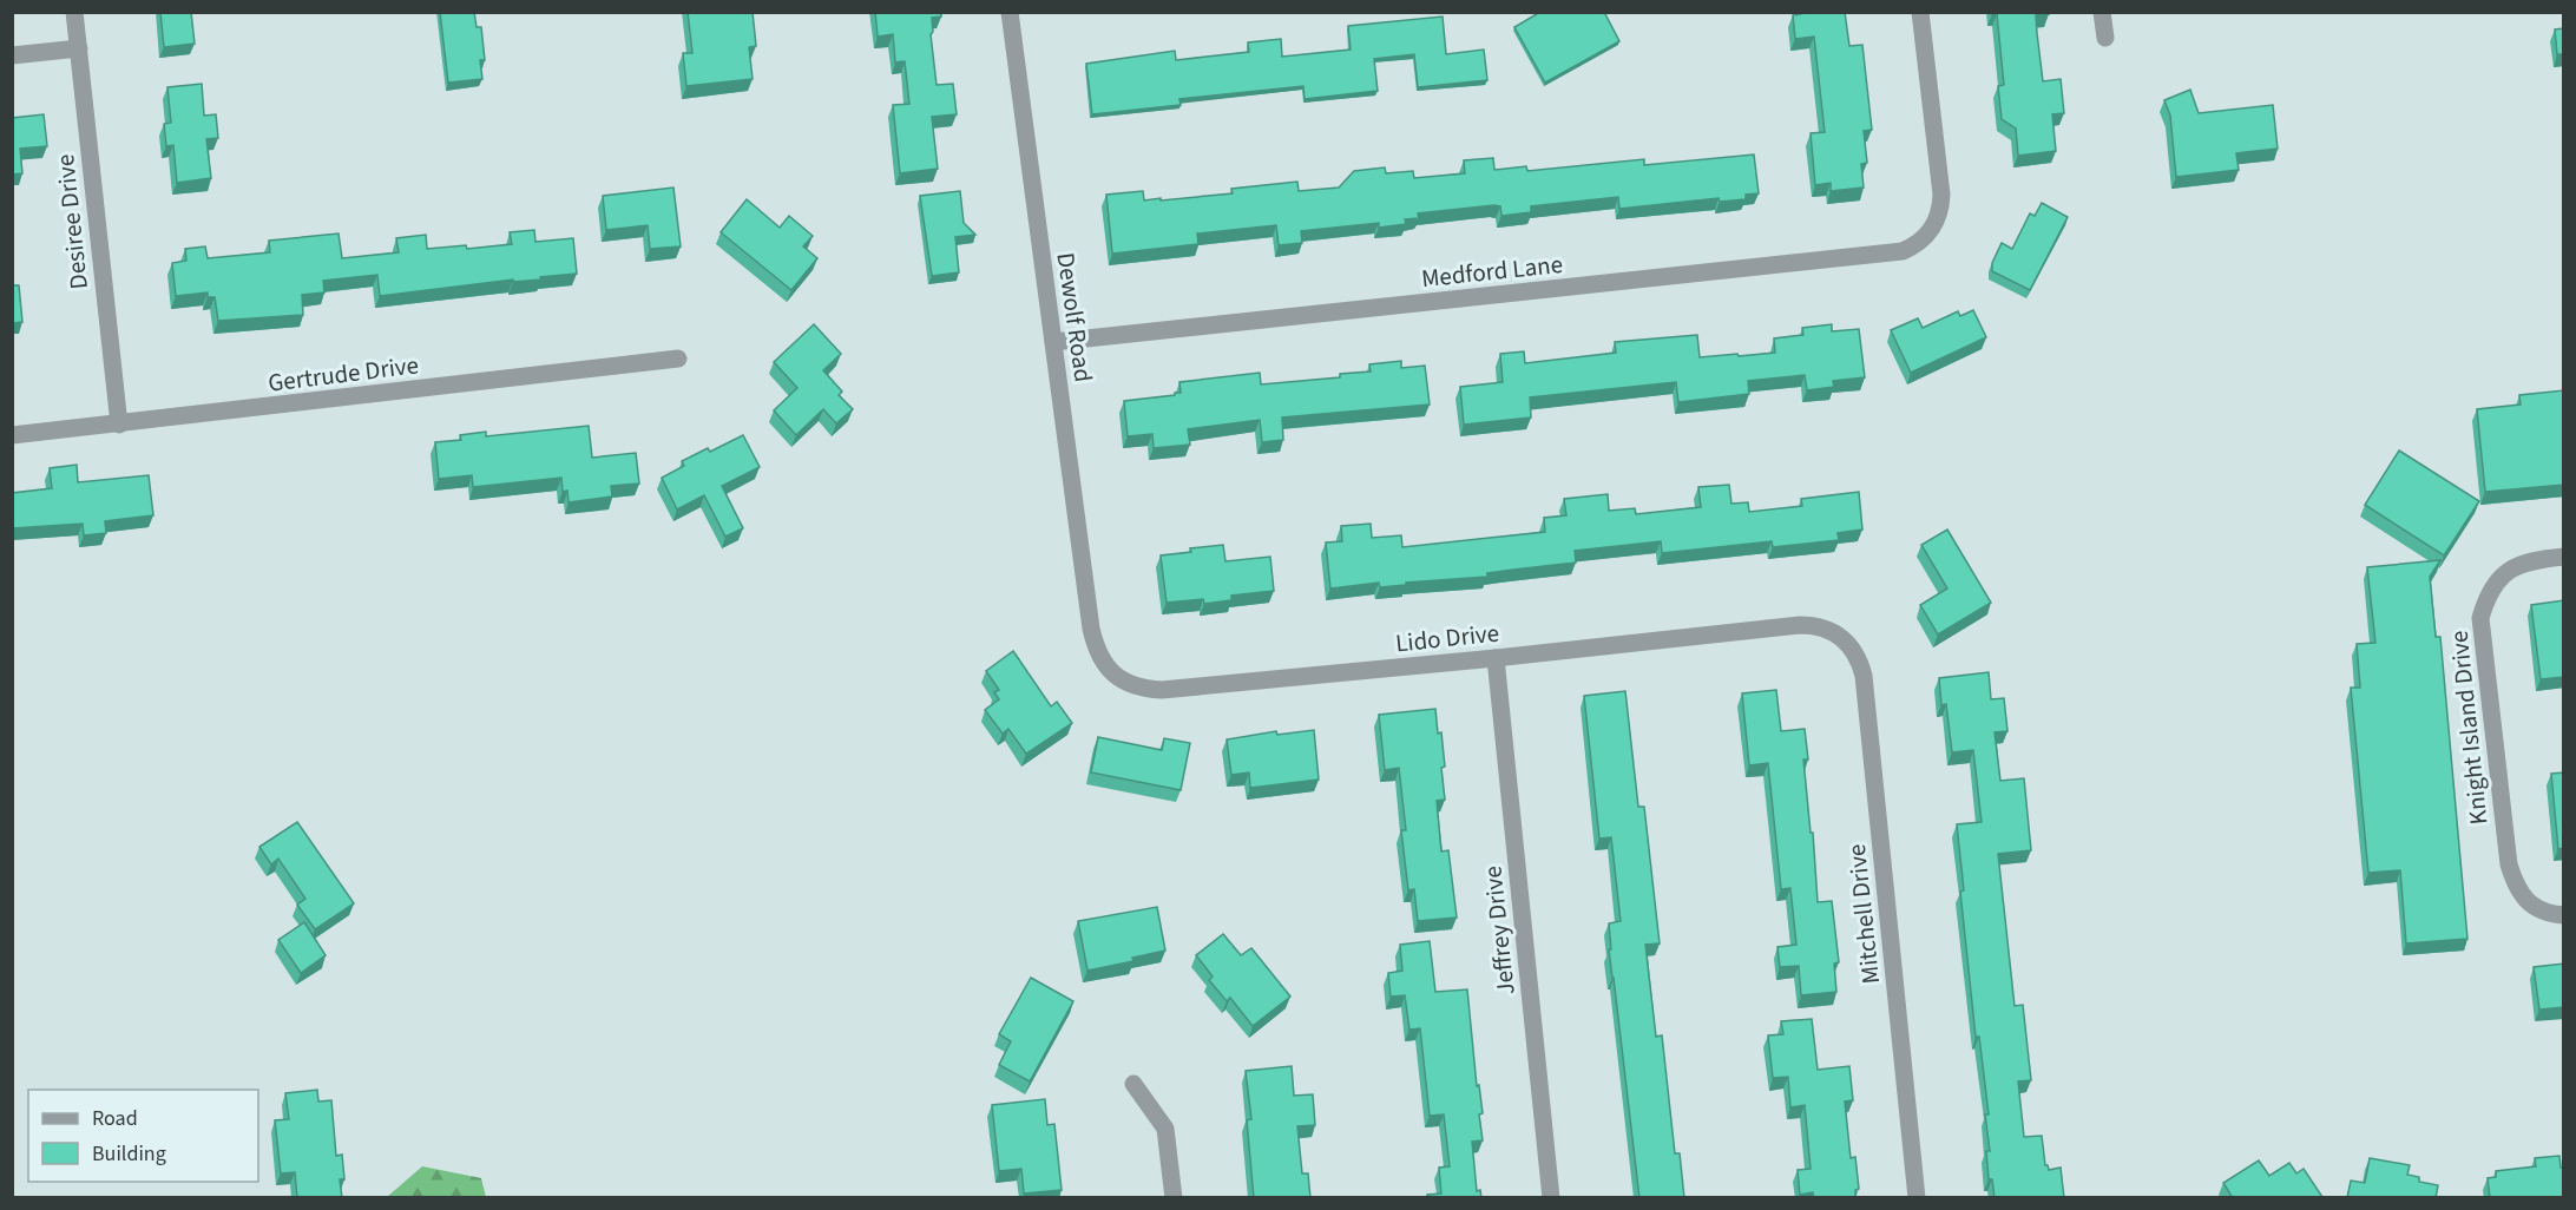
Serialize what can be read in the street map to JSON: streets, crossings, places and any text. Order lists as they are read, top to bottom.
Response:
{
  "streets": {
    "street": [
      "Desiree Drive",
      "Medford Lane",
      "Dewolf Road",
      "Gertrude Drive",
      "Lido Drive",
      "Knight Island Drive",
      "Mitchell Drive",
      "Jeffrey Drive"
    ]
  },
  "crossings": [
    ["Desiree Drive", "Gertrude Drive"],
    ["Medford Lane", "Dewolf Road"],
    ["Dewolf Road", "Lido Drive"],
    ["Lido Drive", "Mitchell Drive"],
    ["Lido Drive", "Jeffrey Drive"]
  ],
  "legend": ["Road", "Building"]
}
